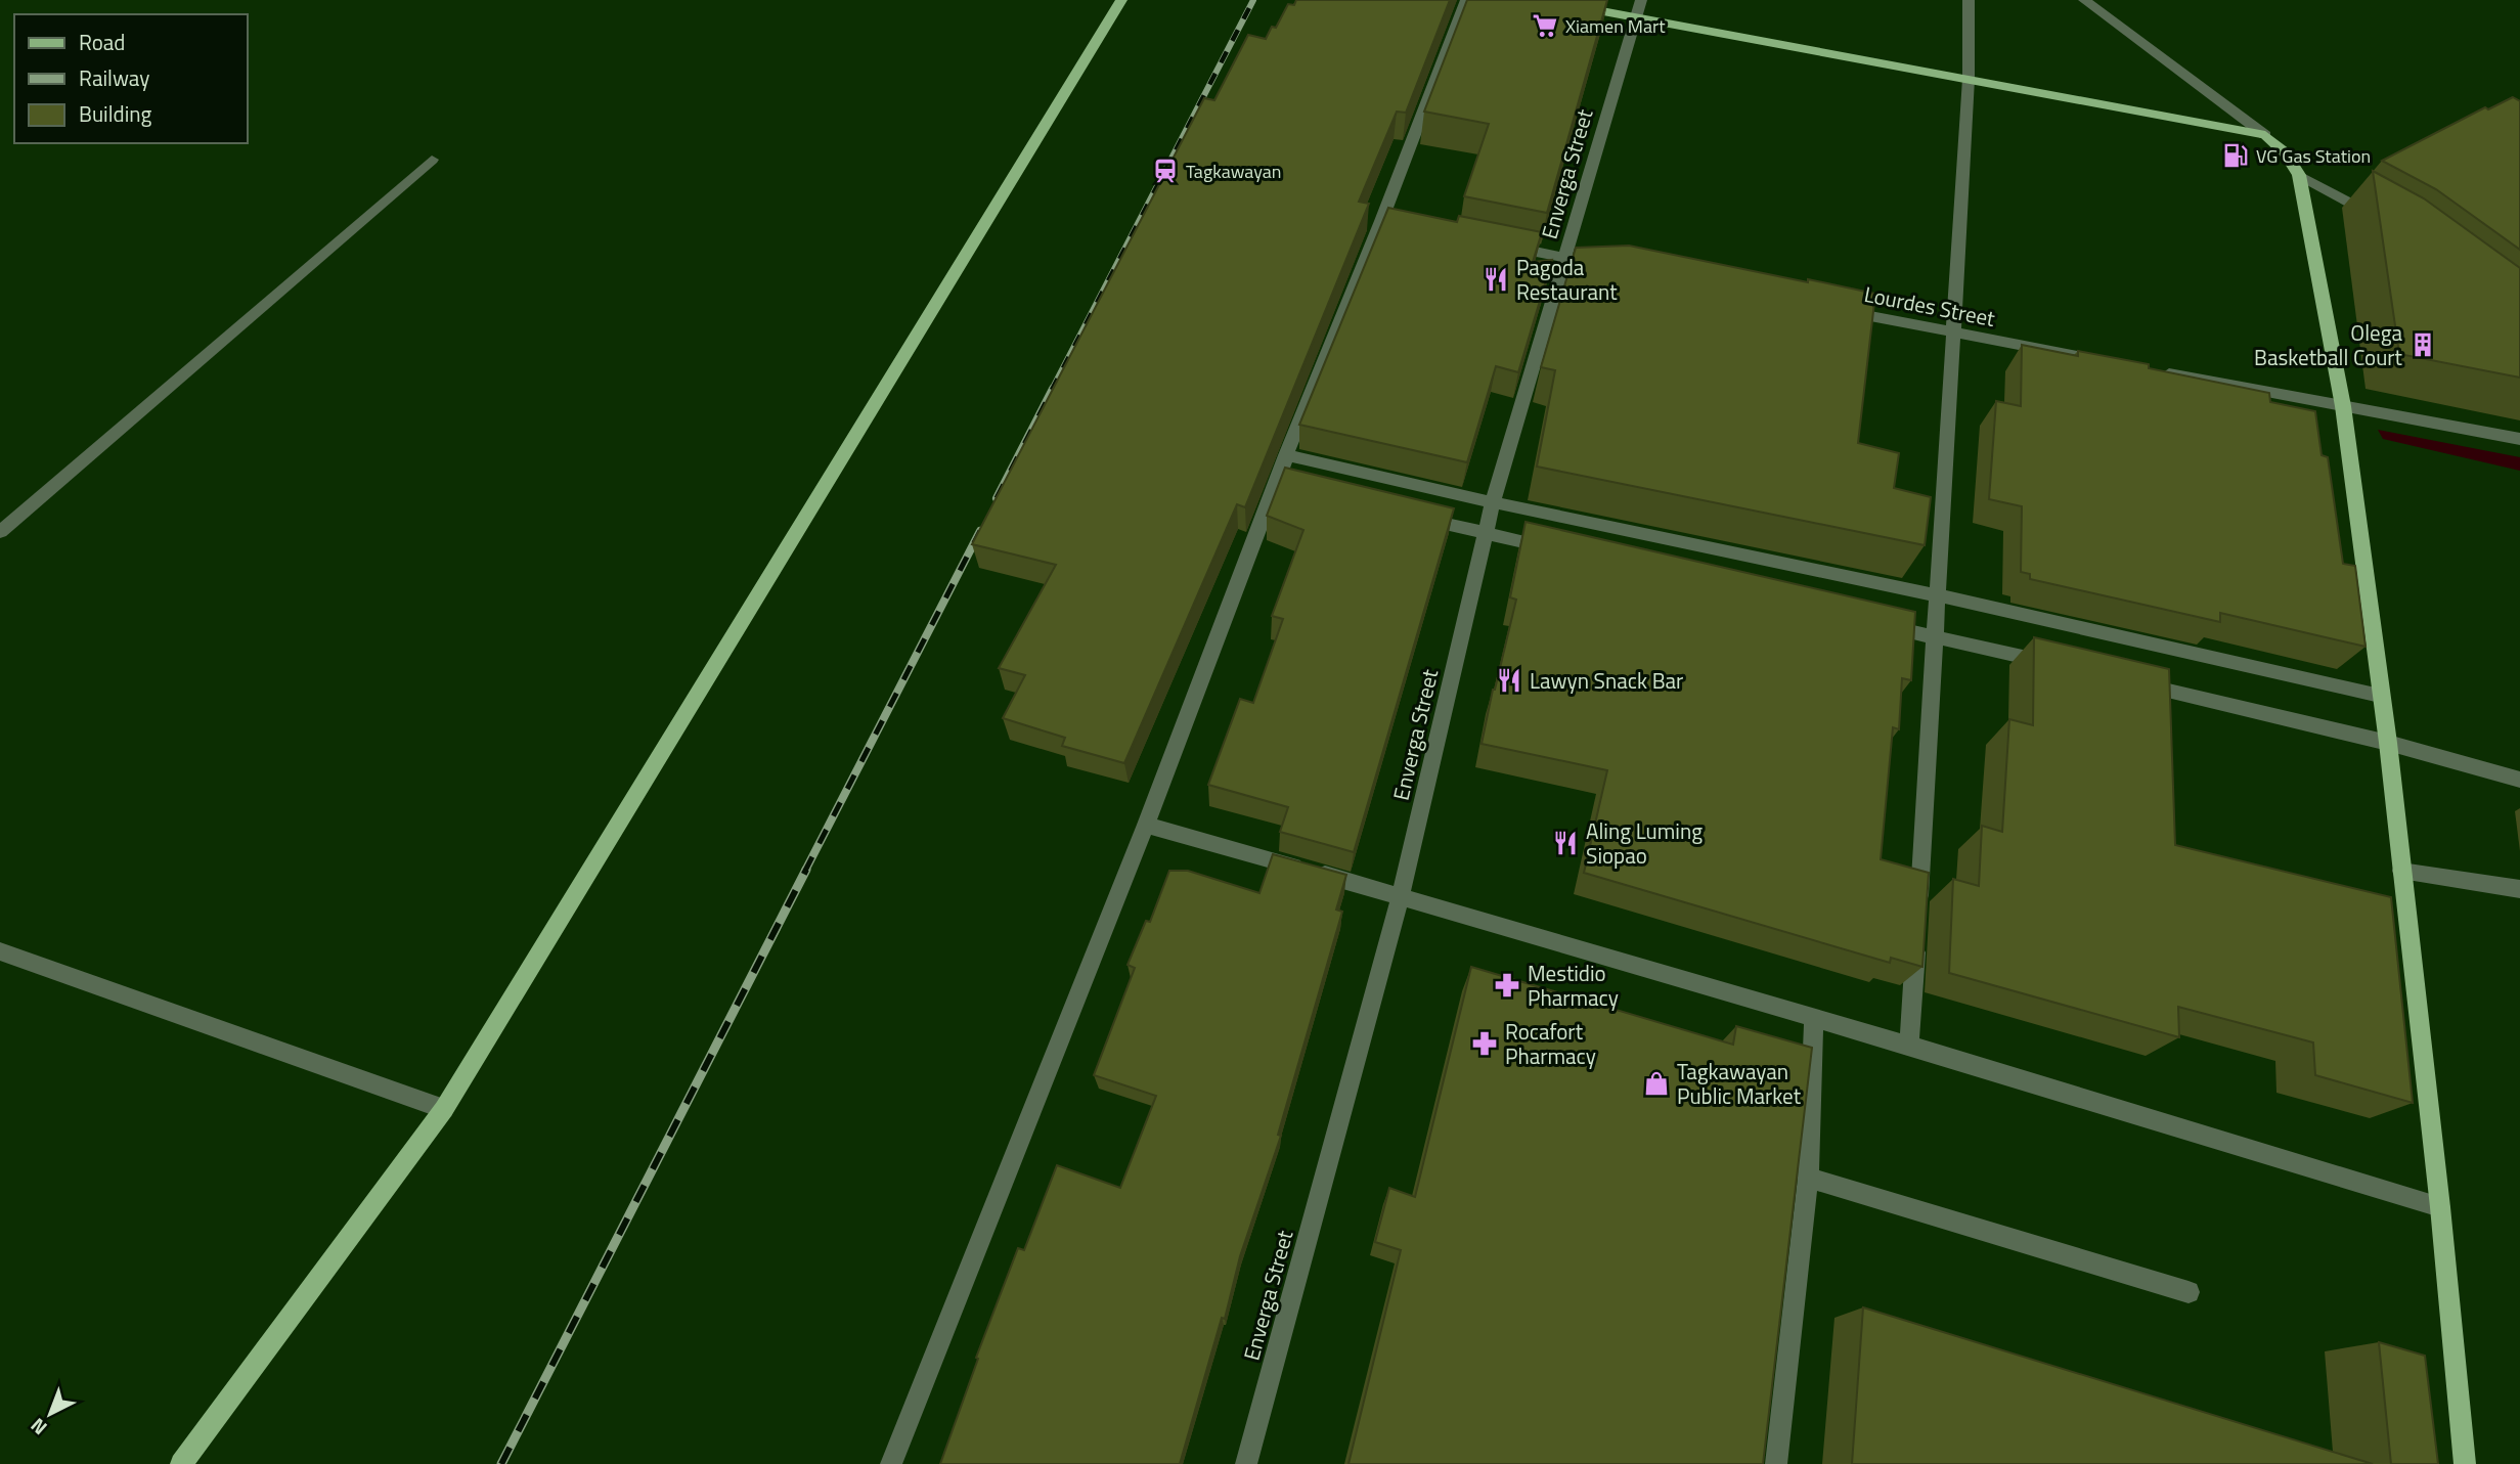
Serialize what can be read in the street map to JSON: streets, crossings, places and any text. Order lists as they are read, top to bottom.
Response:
{
  "streets": {
    "street": ["Enverga Street", "Lourdes Street"]
  },
  "places": {
    "supermarket": ["Xiamen Mart"],
    "fuel station": ["VG Gas Station"],
    "station": ["Tagkawayan"],
    "restaurant": ["Pagoda Restaurant", "Lawyn Snack Bar", "Aling Luming Siopao"],
    "building": ["Olega Basketball Court"],
    "pharmacy": ["Mestidio Pharmacy", "Rocafort Pharmacy"],
    "shop": ["Tagkawayan Public Market"]
  },
  "legend": ["Road", "Railway", "Building"],
  "north": "bottom left"
}
